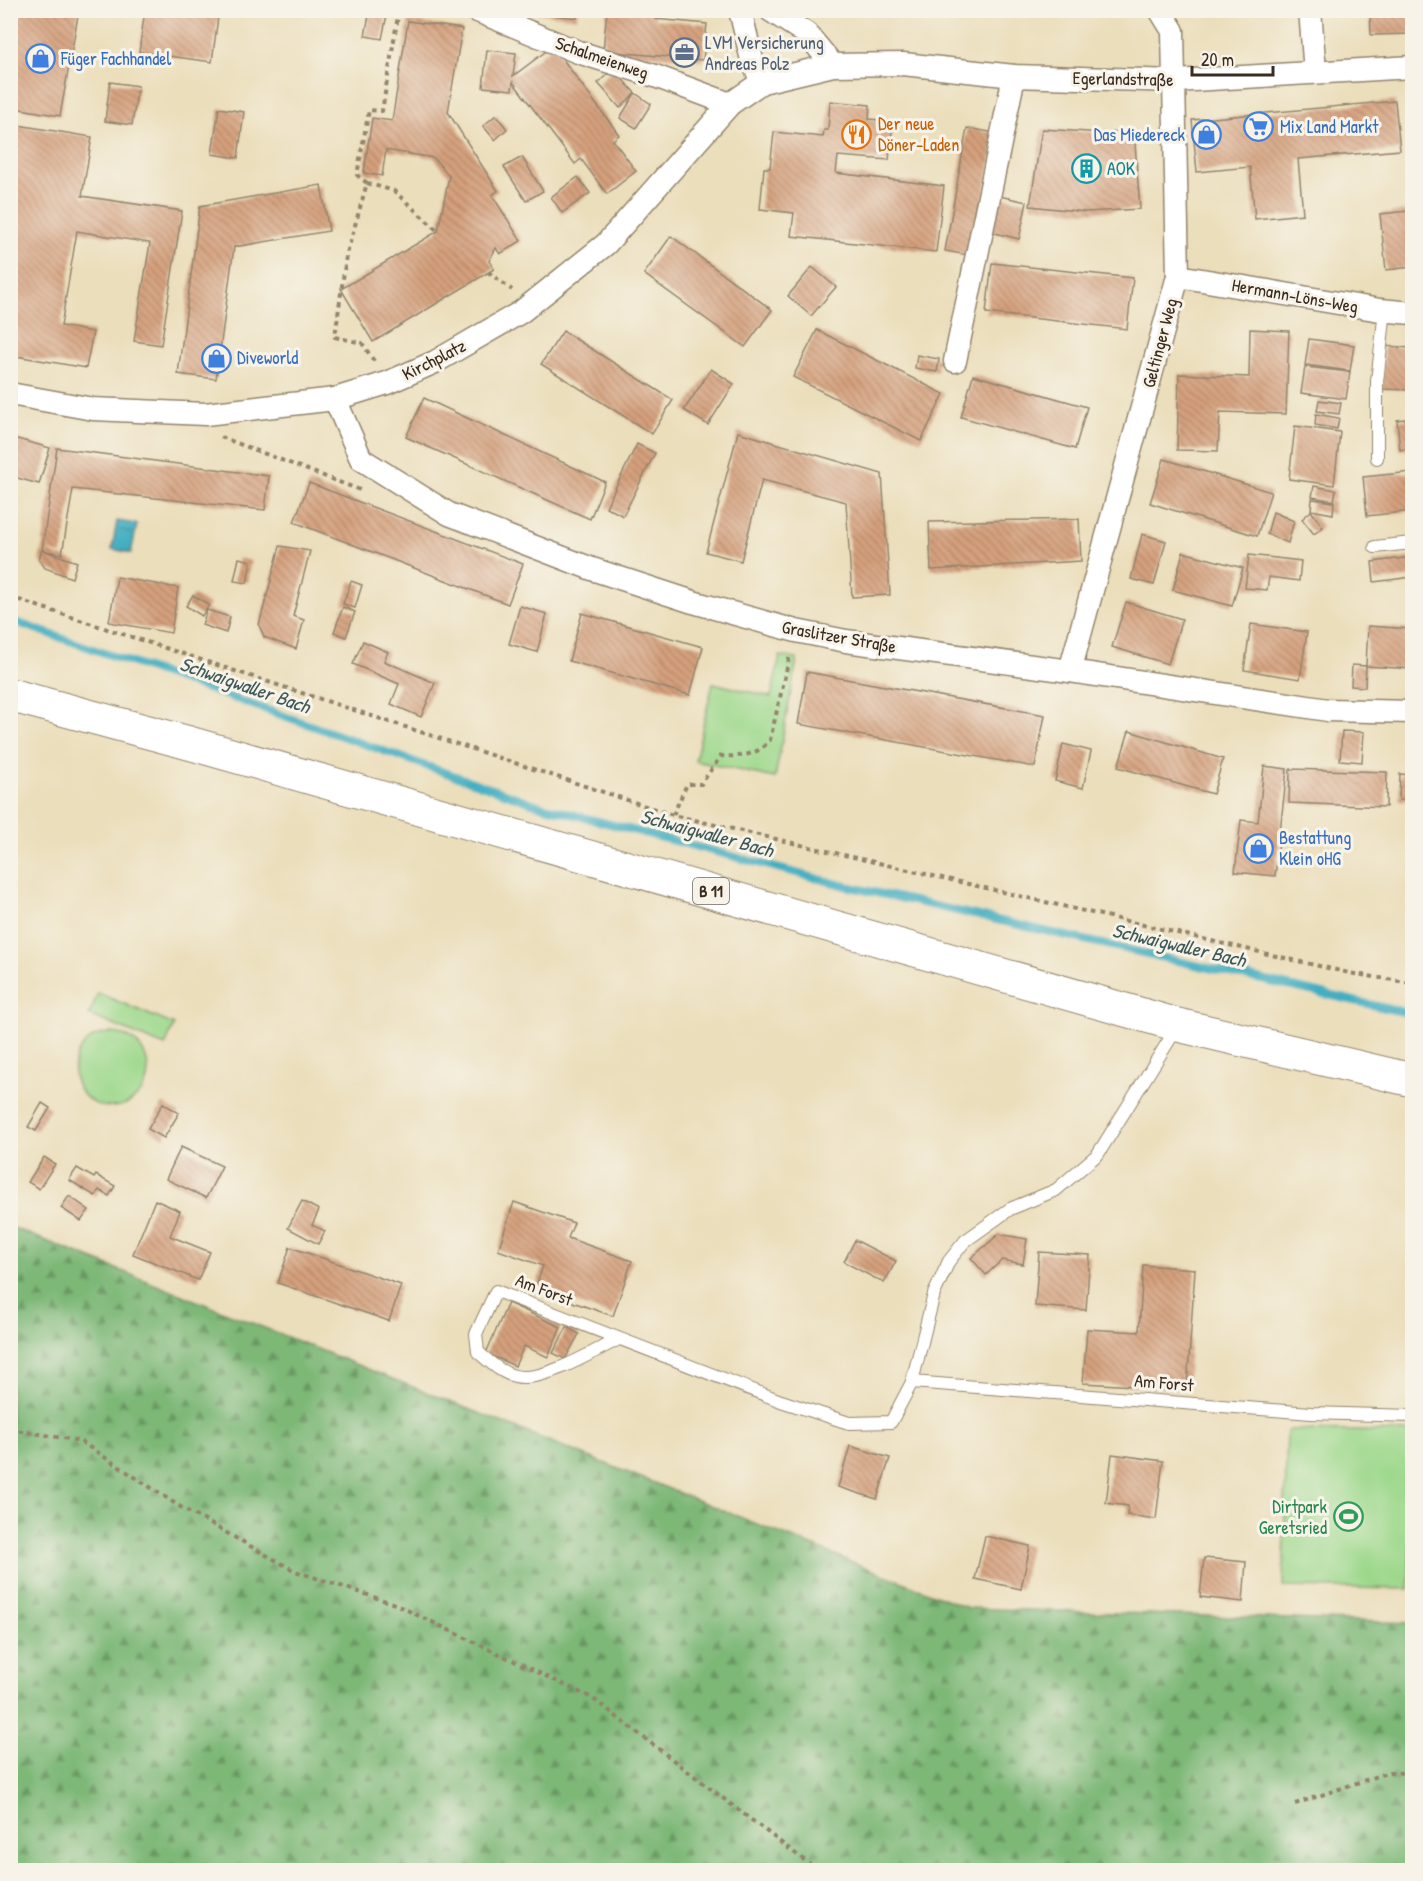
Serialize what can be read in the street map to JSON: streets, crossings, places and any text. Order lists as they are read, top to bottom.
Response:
{
  "streets": {
    "main road": ["B 11"],
    "street": [
      "Schalmeienweg",
      "Egerlandstraße",
      "Hermann-Löns-Weg",
      "Geltinger Weg",
      "Kirchplatz",
      "Graslitzer Straße"
    ],
    "lane": ["Am Forst"]
  },
  "crossings": [
    ["Schalmeienweg", "Kirchplatz"],
    ["Egerlandstraße", "Geltinger Weg"],
    ["Egerlandstraße", "Kirchplatz"],
    ["Hermann-Löns-Weg", "Geltinger Weg"],
    ["Geltinger Weg", "Graslitzer Straße"],
    ["Kirchplatz", "Graslitzer Straße"],
    ["B 11", "Am Forst"]
  ],
  "water": ["Schwaigwaller Bach"],
  "places": {
    "office": ["LVM Versicherung Andreas Polz"],
    "shop": [
      "Füger Fachhandel",
      "Das Miedereck",
      "Diveworld",
      "Bestattung Klein oHG"
    ],
    "supermarket": ["Mix Land Markt"],
    "restaurant": ["Der neue Döner-Laden"],
    "building": ["AOK"],
    "sports": ["Dirtpark Geretsried"]
  },
  "scale_bar": "20 m"
}
